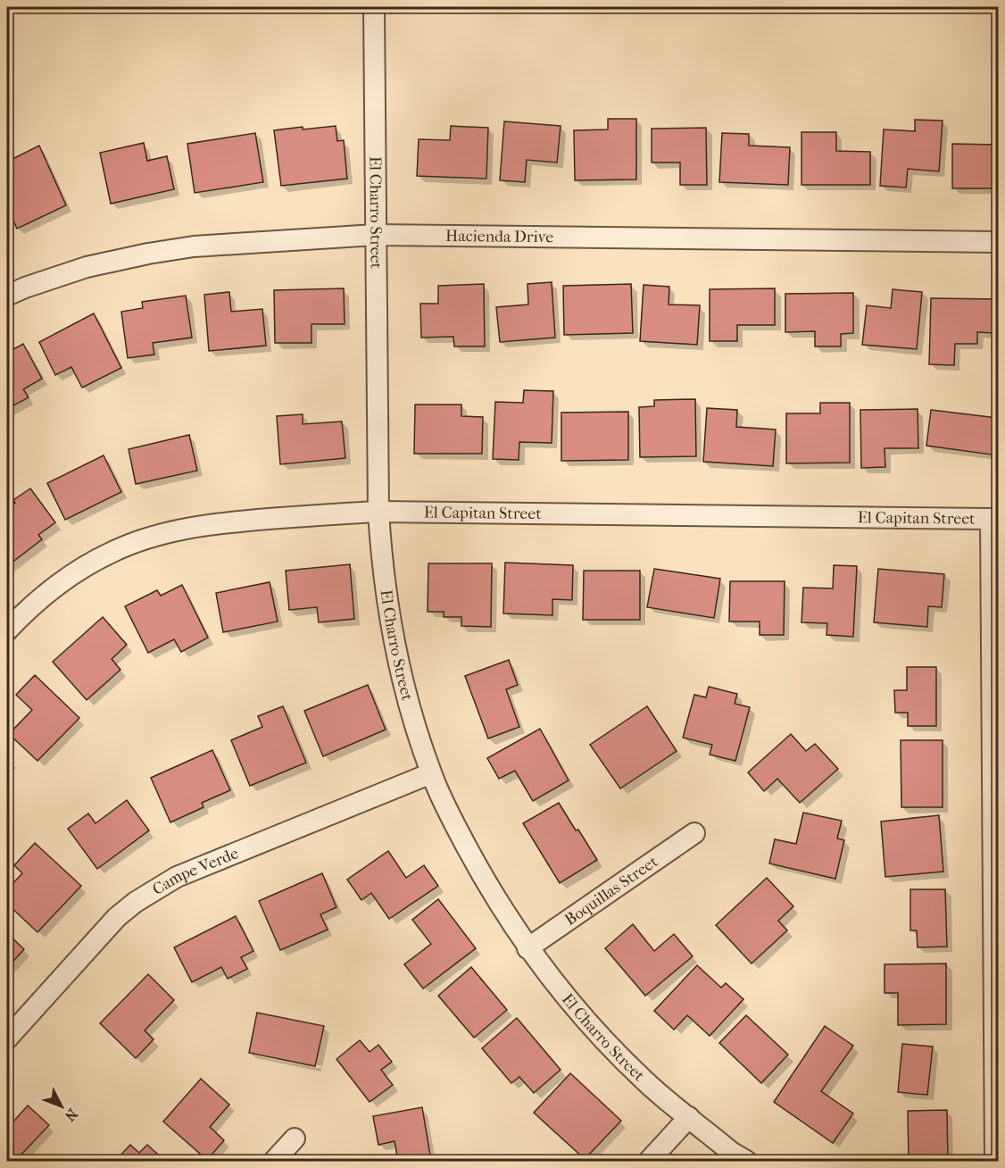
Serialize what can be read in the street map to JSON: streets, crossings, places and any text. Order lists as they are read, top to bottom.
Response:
{
  "streets": {
    "street": [
      "El Charro Street",
      "Hacienda Drive",
      "El Capitan Street",
      "Campe Verde",
      "Boquillas Street"
    ]
  },
  "crossings": [
    ["El Charro Street", "Hacienda Drive"],
    ["El Charro Street", "El Capitan Street"],
    ["El Charro Street", "Campe Verde"],
    ["El Charro Street", "Boquillas Street"]
  ],
  "north": "bottom right"
}
